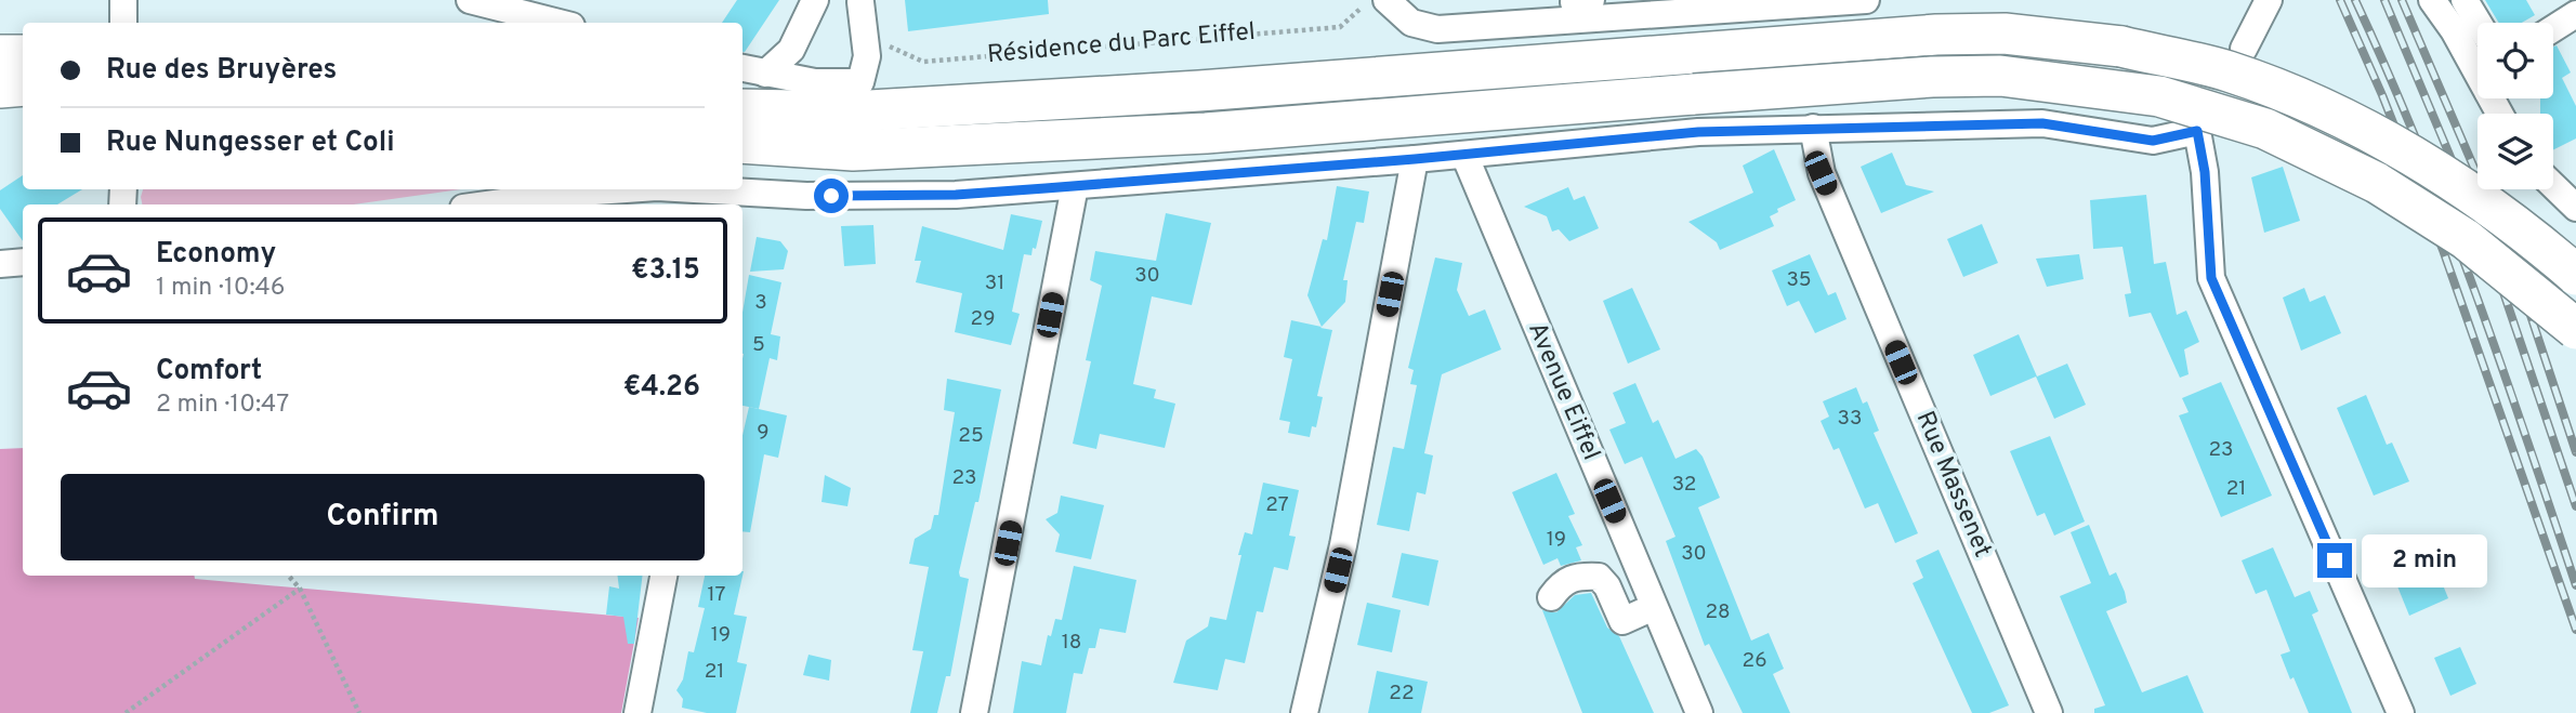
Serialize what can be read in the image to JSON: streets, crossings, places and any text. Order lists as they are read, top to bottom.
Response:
{
  "streets": {
    "street": ["Avenue Eiffel", "Rue Massenet"],
    "path": ["Résidence du Parc Eiffel"]
  },
  "house_numbers": [
    "30",
    "35",
    "31",
    "3",
    "29",
    "5",
    "33",
    "9",
    "25",
    "23",
    "23",
    "32",
    "21",
    "27",
    "19",
    "30",
    "17",
    "28",
    "19",
    "18",
    "26",
    "21",
    "22"
  ],
  "page": {
    "banner": ["Rue des Bruyères", "Rue Nungesser et Coli"],
    "list": [
      {
        "name": "Economy",
        "note": "1 min · 10:46",
        "value": "€3.15"
      },
      {
        "name": "Comfort",
        "note": "2 min · 10:47",
        "value": "€4.26"
      }
    ],
    "buttons": "Confirm",
    "bubble": "2 min"
  }
}
